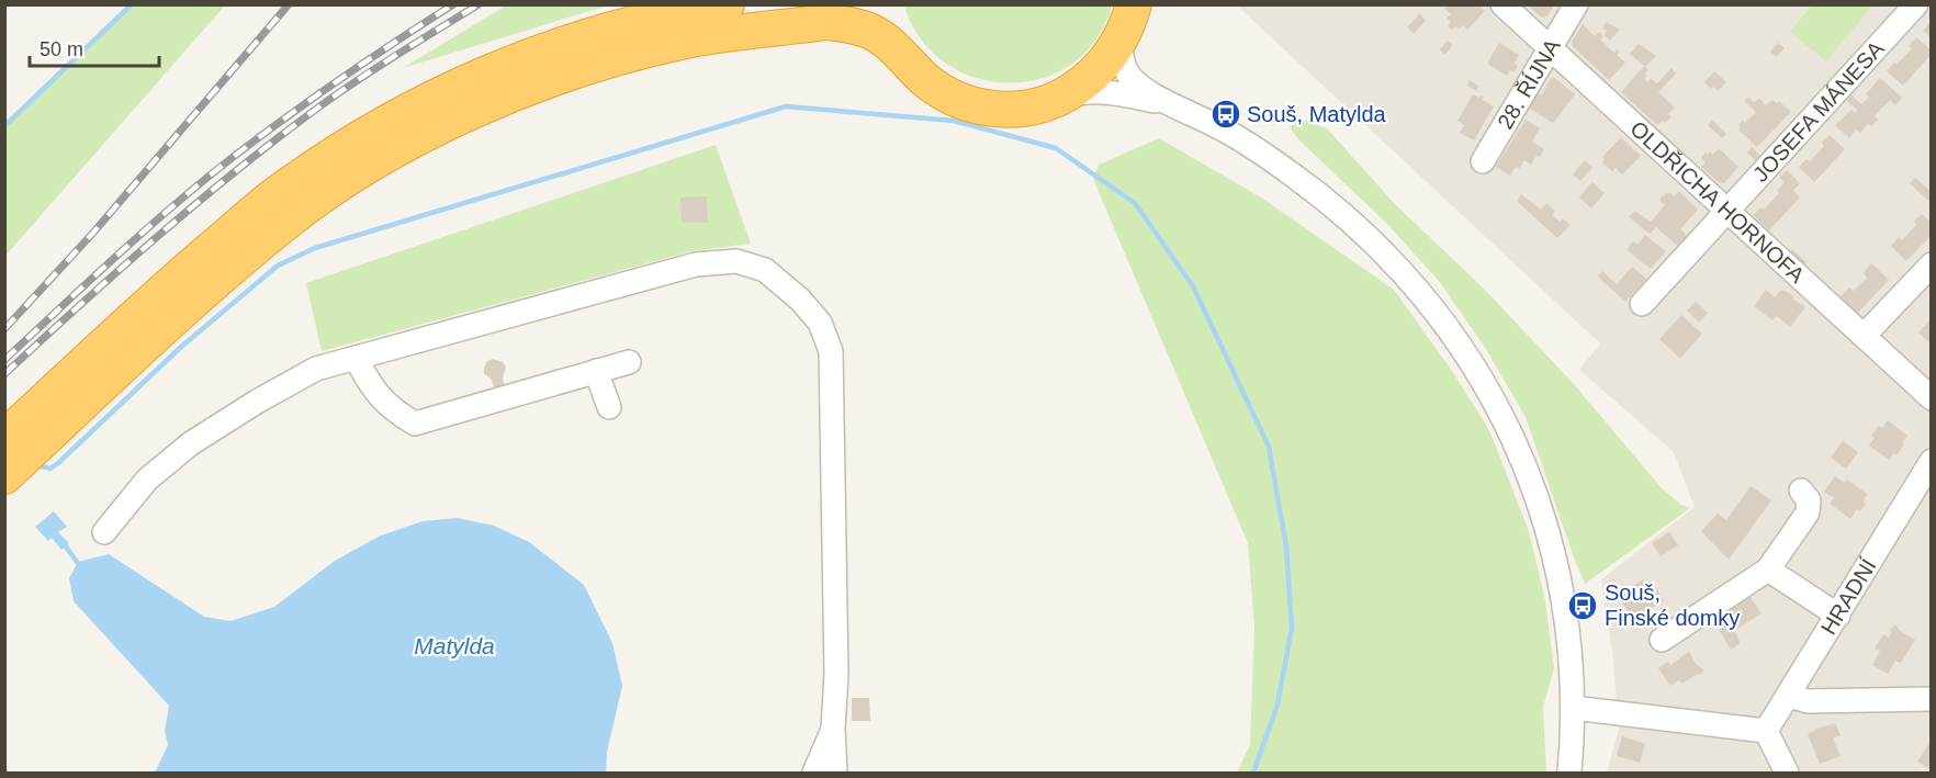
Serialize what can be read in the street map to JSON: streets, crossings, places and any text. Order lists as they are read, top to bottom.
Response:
{
  "streets": {
    "street": [
      "28. ŘÍJNA",
      "JOSEFA MÁNESA",
      "OLDŘICHA HORNOFA",
      "HRADNÍ"
    ]
  },
  "crossings": [
    ["28. ŘÍJNA", "OLDŘICHA HORNOFA"],
    ["JOSEFA MÁNESA", "OLDŘICHA HORNOFA"]
  ],
  "water": ["Matylda"],
  "places": {
    "bus stop": ["Souš, Matylda", "Souš, Finské domky"]
  },
  "scale_bar": "50 m"
}
